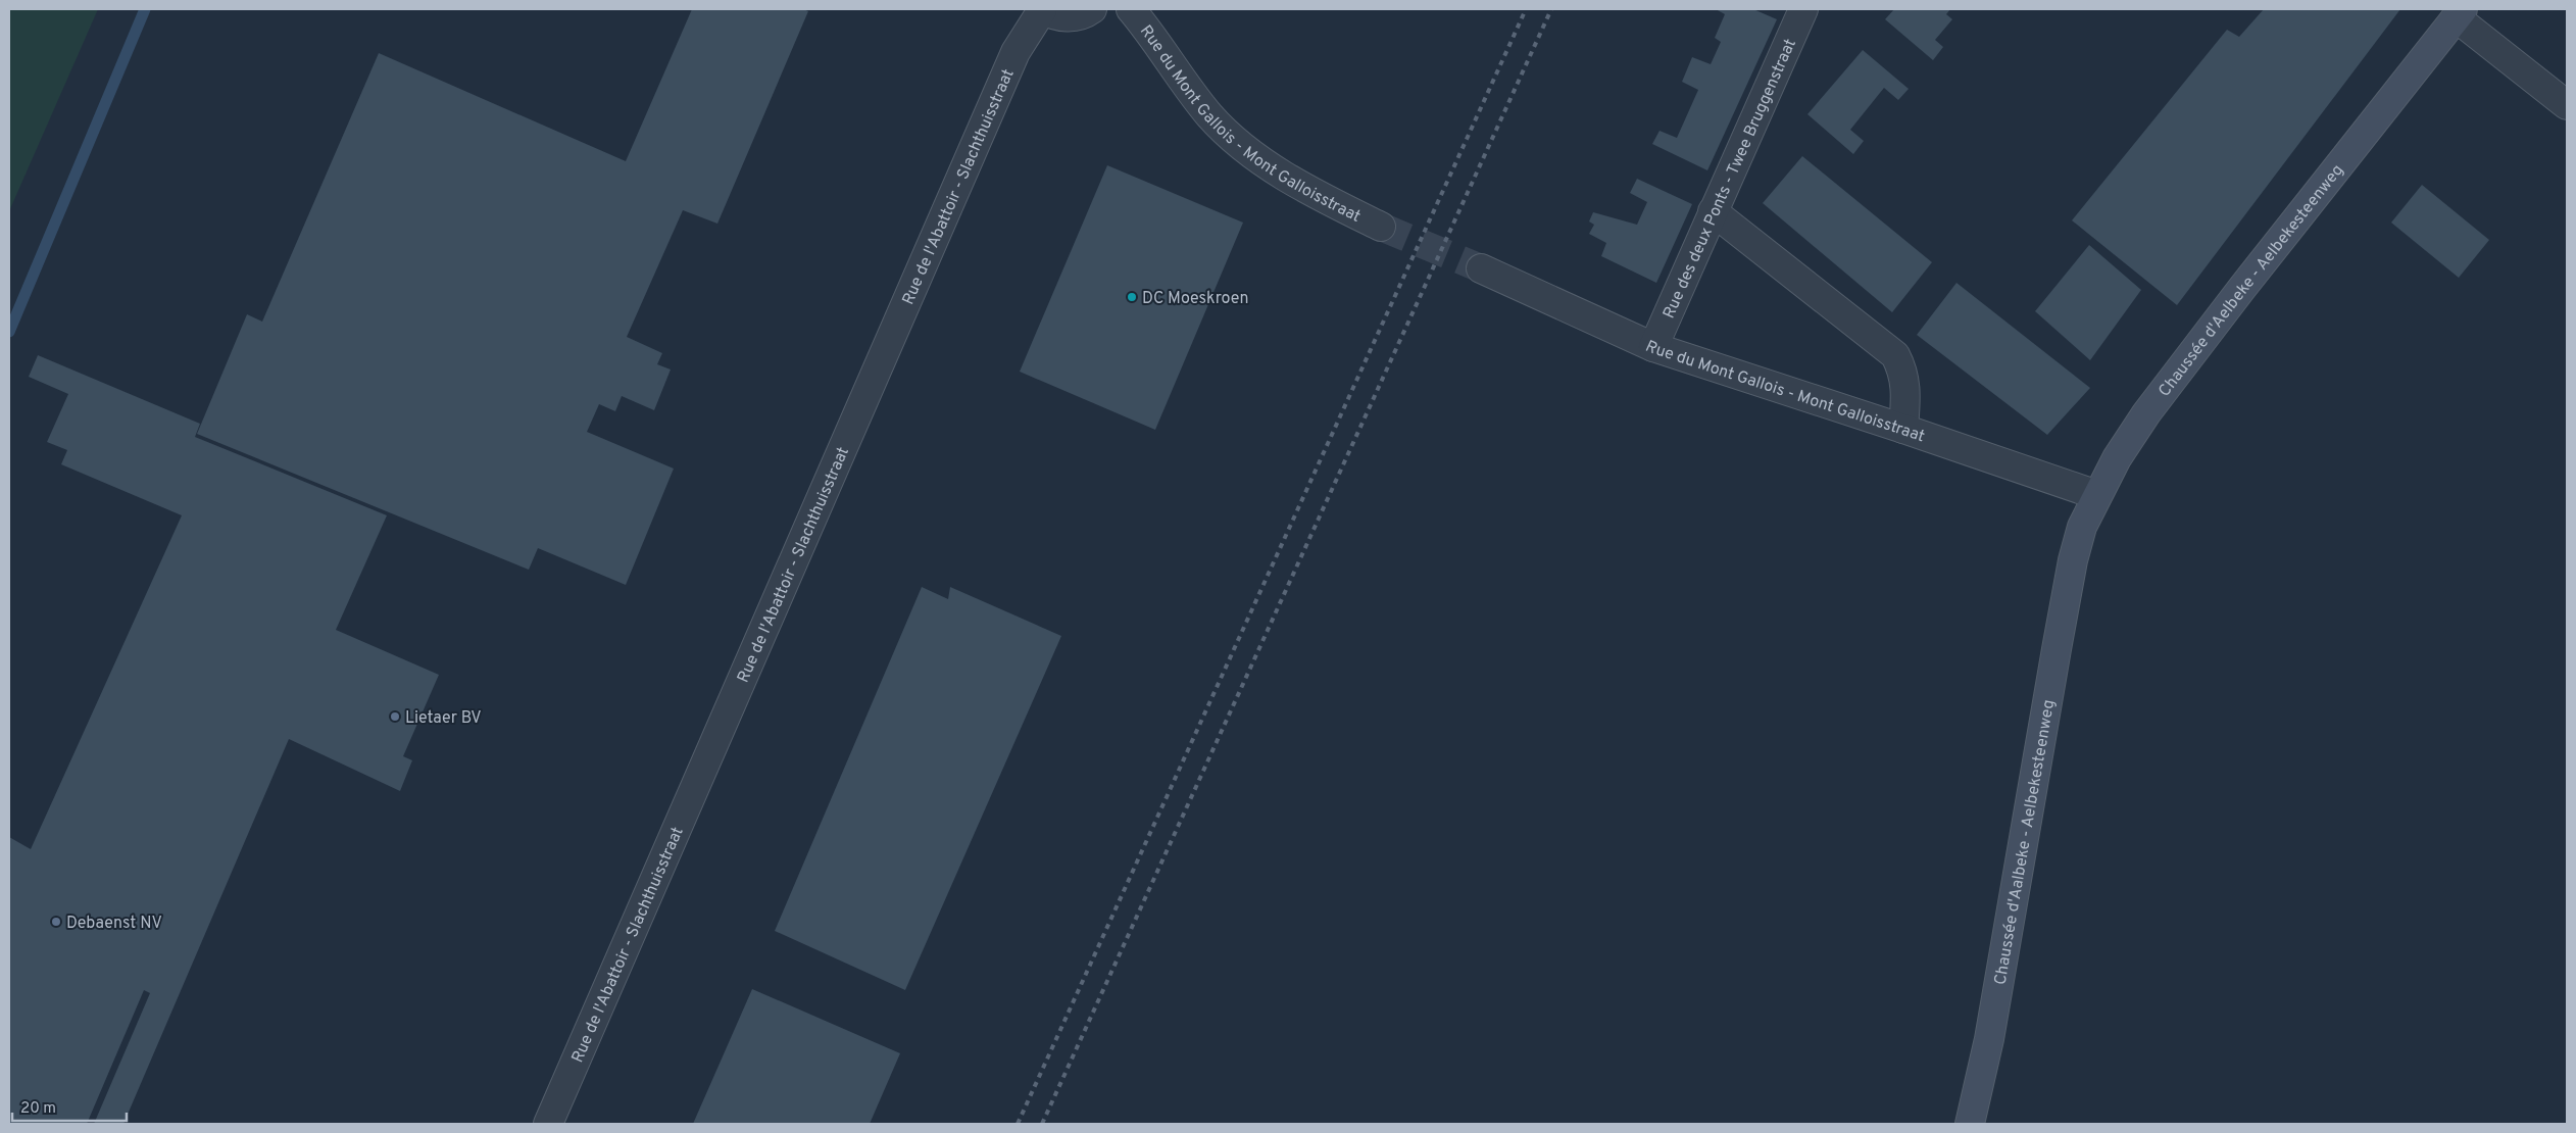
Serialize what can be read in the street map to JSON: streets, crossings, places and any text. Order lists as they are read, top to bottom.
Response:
{
  "streets": {
    "main road": ["Chaussée d'Aelbeke - Aelbekesteenweg", "Chaussée d'Aalbeke - Aelbekesteenweg"],
    "street": ["Rue du Mont Gallois - Mont Galloisstraat", "Rue des deux Ponts - Twee Bruggenstraat", "Rue de l'Abattoir - Slachthuisstraat"]
  },
  "crossings": [
    ["Rue du Mont Gallois - Mont Galloisstraat", "Rue des deux Ponts - Twee Bruggenstraat"],
    ["Rue du Mont Gallois - Mont Galloisstraat", "Chaussée d'Aelbeke - Aelbekesteenweg"],
    ["Chaussée d'Aelbeke - Aelbekesteenweg", "Chaussée d'Aalbeke - Aelbekesteenweg"]
  ],
  "places": ["DC Moeskroen", "Lietaer BV", "Debaenst NV"],
  "scale_bar": "20 m"
}
